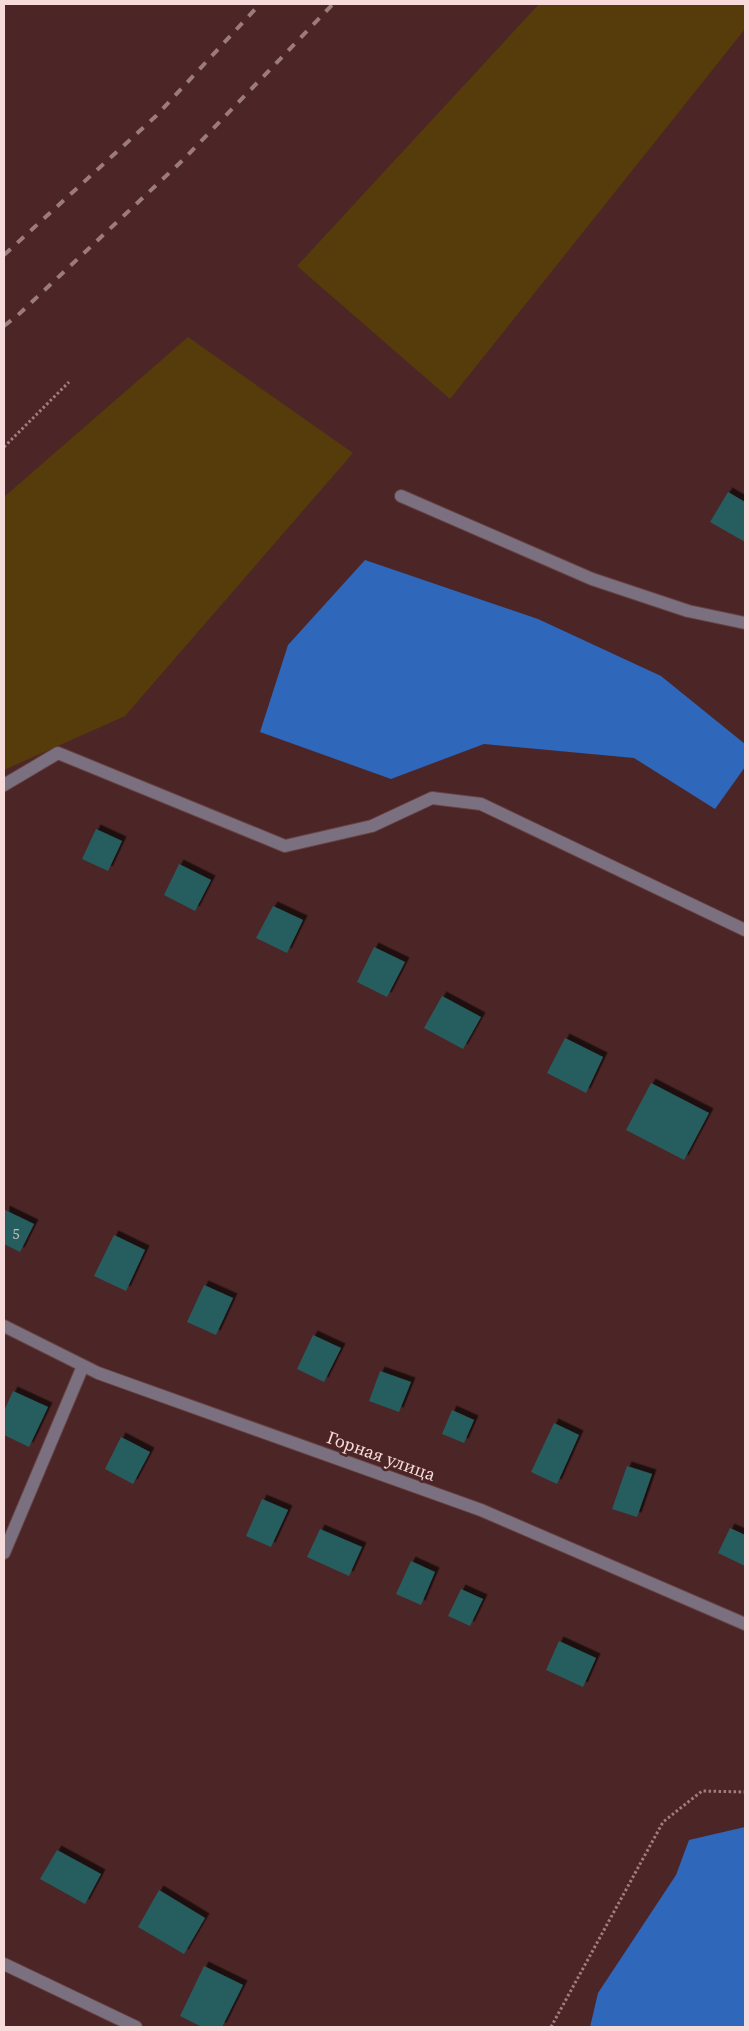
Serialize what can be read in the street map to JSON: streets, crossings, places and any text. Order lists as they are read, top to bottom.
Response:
{
  "streets": {
    "street": ["Горная улица"]
  },
  "house_numbers": ["5"]
}
